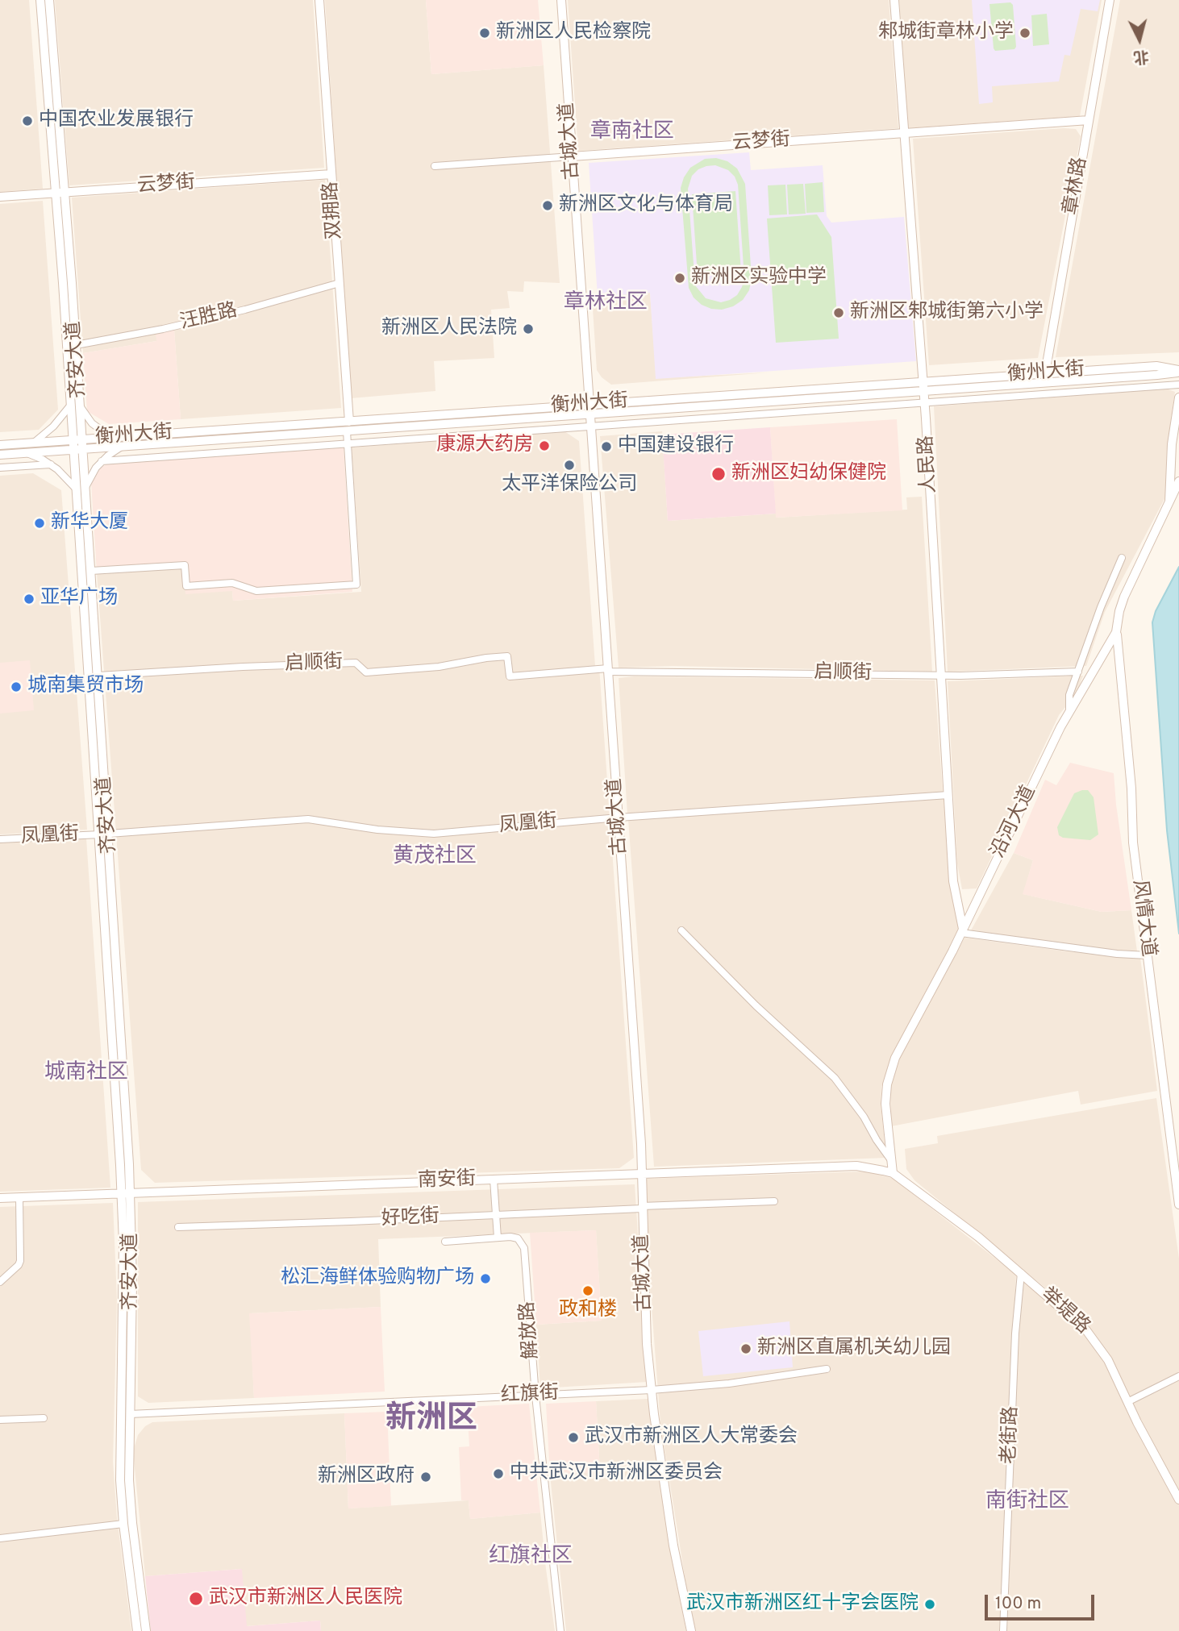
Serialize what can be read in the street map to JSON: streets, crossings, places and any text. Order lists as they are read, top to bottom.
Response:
{
  "streets": {
    "main road": [
      "古城大道",
      "云梦街",
      "章林路",
      "双拥路",
      "齐安大道",
      "衡州大街",
      "人民路",
      "沿河大道",
      "风情大道",
      "南安街",
      "举堤路"
    ],
    "street": [
      "汪胜路",
      "启顺街",
      "凤凰街",
      "好吃街",
      "解放路",
      "红旗街",
      "老街路"
    ]
  },
  "crossings": [
    ["古城大道", "云梦街"],
    ["古城大道", "衡州大街"],
    ["古城大道", "启顺街"],
    ["古城大道", "凤凰街"],
    ["古城大道", "南安街"],
    ["古城大道", "好吃街"],
    ["古城大道", "红旗街"],
    ["云梦街", "章林路"],
    ["云梦街", "双拥路"],
    ["云梦街", "齐安大道"],
    ["云梦街", "人民路"],
    ["章林路", "衡州大街"],
    ["双拥路", "汪胜路"],
    ["双拥路", "齐安大道"],
    ["双拥路", "衡州大街"],
    ["汪胜路", "齐安大道"],
    ["齐安大道", "衡州大街"],
    ["齐安大道", "启顺街"],
    ["齐安大道", "凤凰街"],
    ["齐安大道", "南安街"],
    ["齐安大道", "红旗街"],
    ["衡州大街", "人民路"],
    ["人民路", "启顺街"],
    ["人民路", "沿河大道"],
    ["人民路", "凤凰街"],
    ["沿河大道", "风情大道"],
    ["沿河大道", "南安街"],
    ["沿河大道", "举堤路"],
    ["南安街", "举堤路"],
    ["举堤路", "老街路"],
    ["解放路", "红旗街"]
  ],
  "districts": [
    "章南社区",
    "章林社区",
    "黄茂社区",
    "城南社区",
    "新洲区",
    "南街社区",
    "红旗社区"
  ],
  "places": [
    "新洲区人民检察院",
    "邾城街章林小学",
    "中国农业发展银行",
    "新洲区文化与体育局",
    "新洲区实验中学",
    "新洲区邾城街第六小学",
    "新洲区人民法院",
    "康源大药房",
    "中国建设银行",
    "太平洋保险公司",
    "新洲区妇幼保健院",
    "新华大厦",
    "亚华广场",
    "城南集贸市场",
    "松汇海鲜体验购物广场",
    "政和楼",
    "新洲区直属机关幼儿园",
    "武汉市新洲区人大常委会",
    "中共武汉市新洲区委员会",
    "新洲区政府",
    "武汉市新洲区人民医院",
    "武汉市新洲区红十字会医院"
  ],
  "scale_bar": "100 m",
  "north": "bottom"
}
